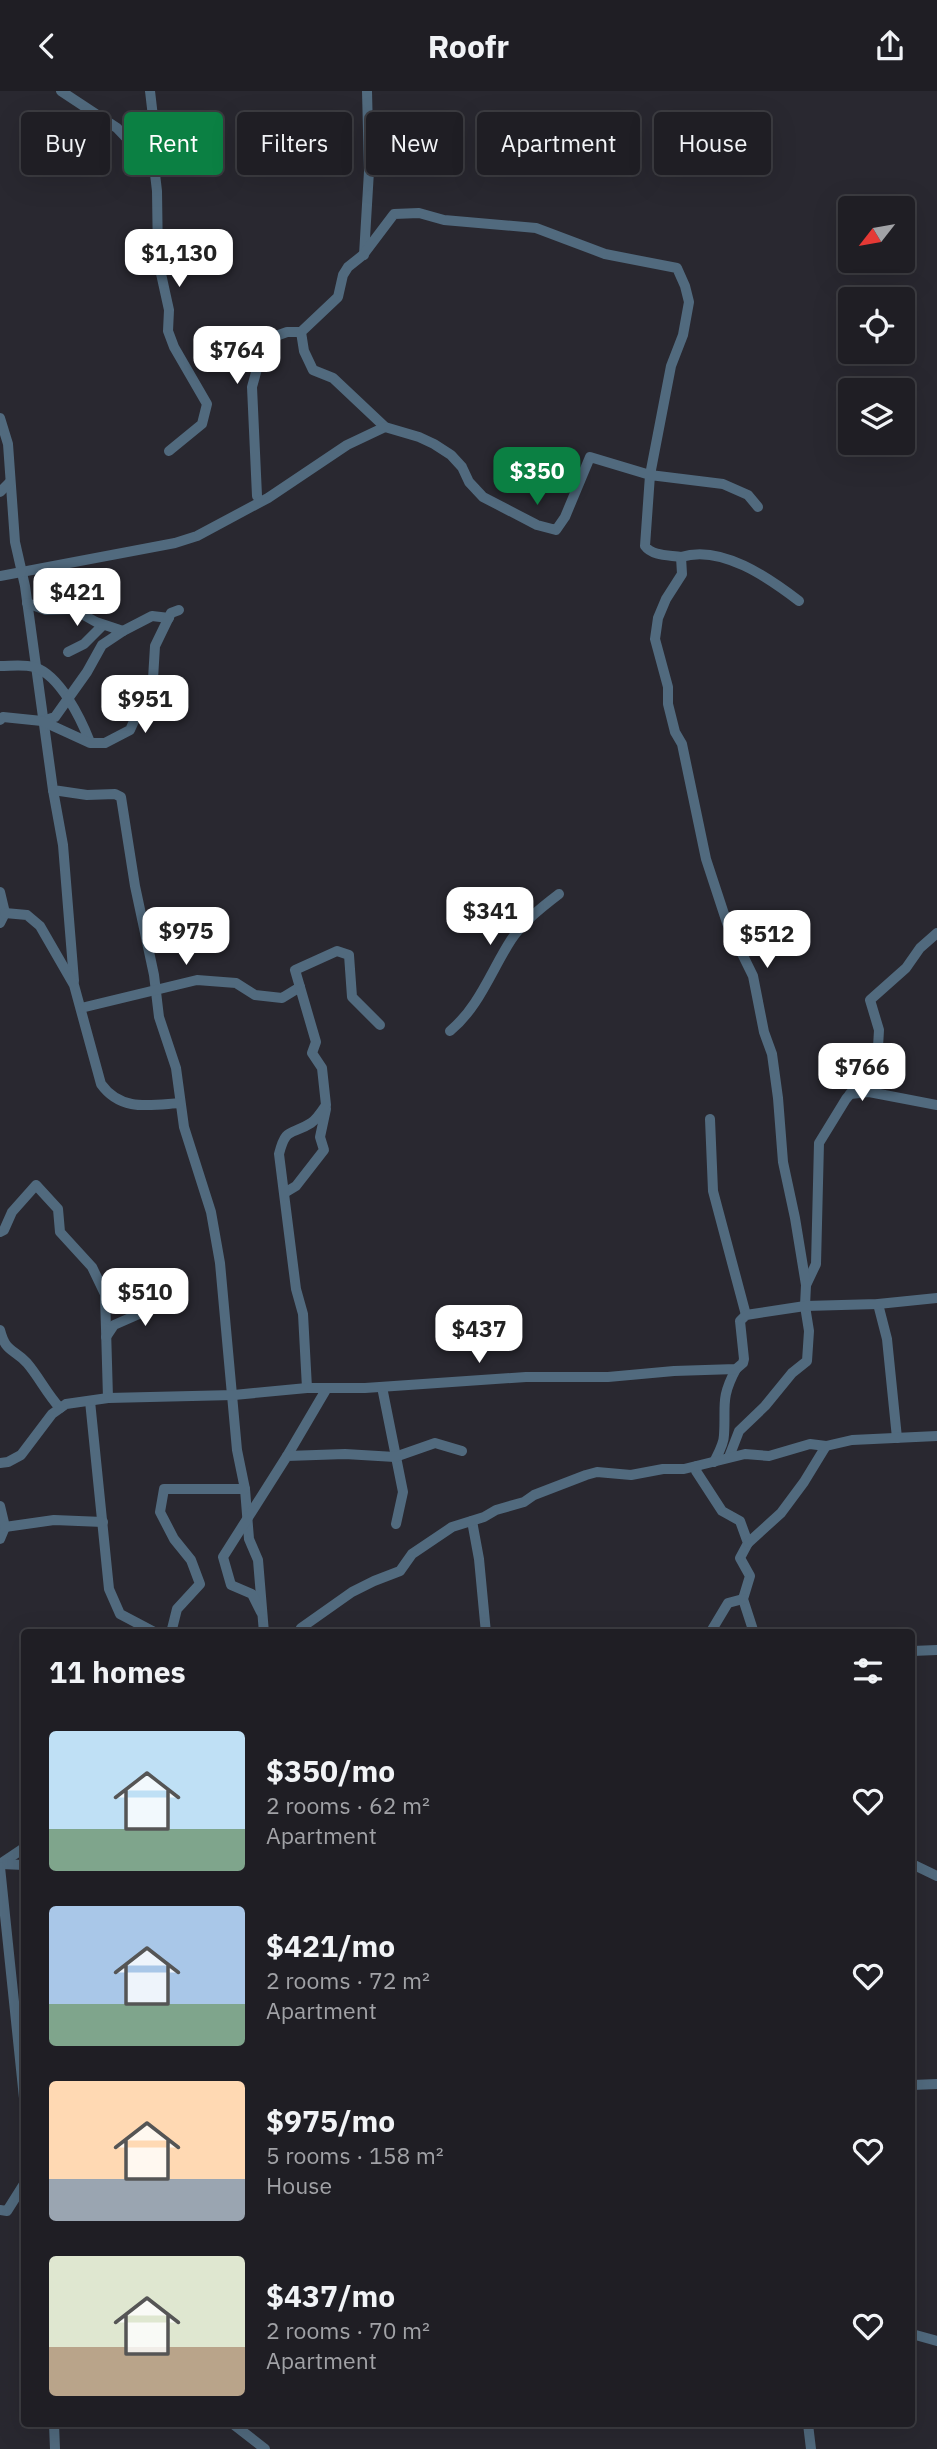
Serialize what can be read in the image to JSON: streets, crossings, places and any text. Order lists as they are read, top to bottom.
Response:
{
  "north": "bottom left",
  "page": {
    "header": "Roofr",
    "chip": [
      "Buy",
      "Rent",
      "Filters",
      "New",
      "Apartment",
      "House"
    ],
    "price": [
      "$1,130",
      "$764",
      "$350",
      "$421",
      "$951",
      "$341",
      "$975",
      "$512",
      "$766",
      "$510",
      "$437"
    ],
    "heading": "11 homes",
    "list": [
      {
        "name": "$350/mo",
        "note": "2 rooms · 62 m² · Apartment"
      },
      {
        "name": "$421/mo",
        "note": "2 rooms · 72 m² · Apartment"
      },
      {
        "name": "$975/mo",
        "note": "5 rooms · 158 m² · House"
      },
      {
        "name": "$437/mo",
        "note": "2 rooms · 70 m² · Apartment"
      }
    ]
  }
}
